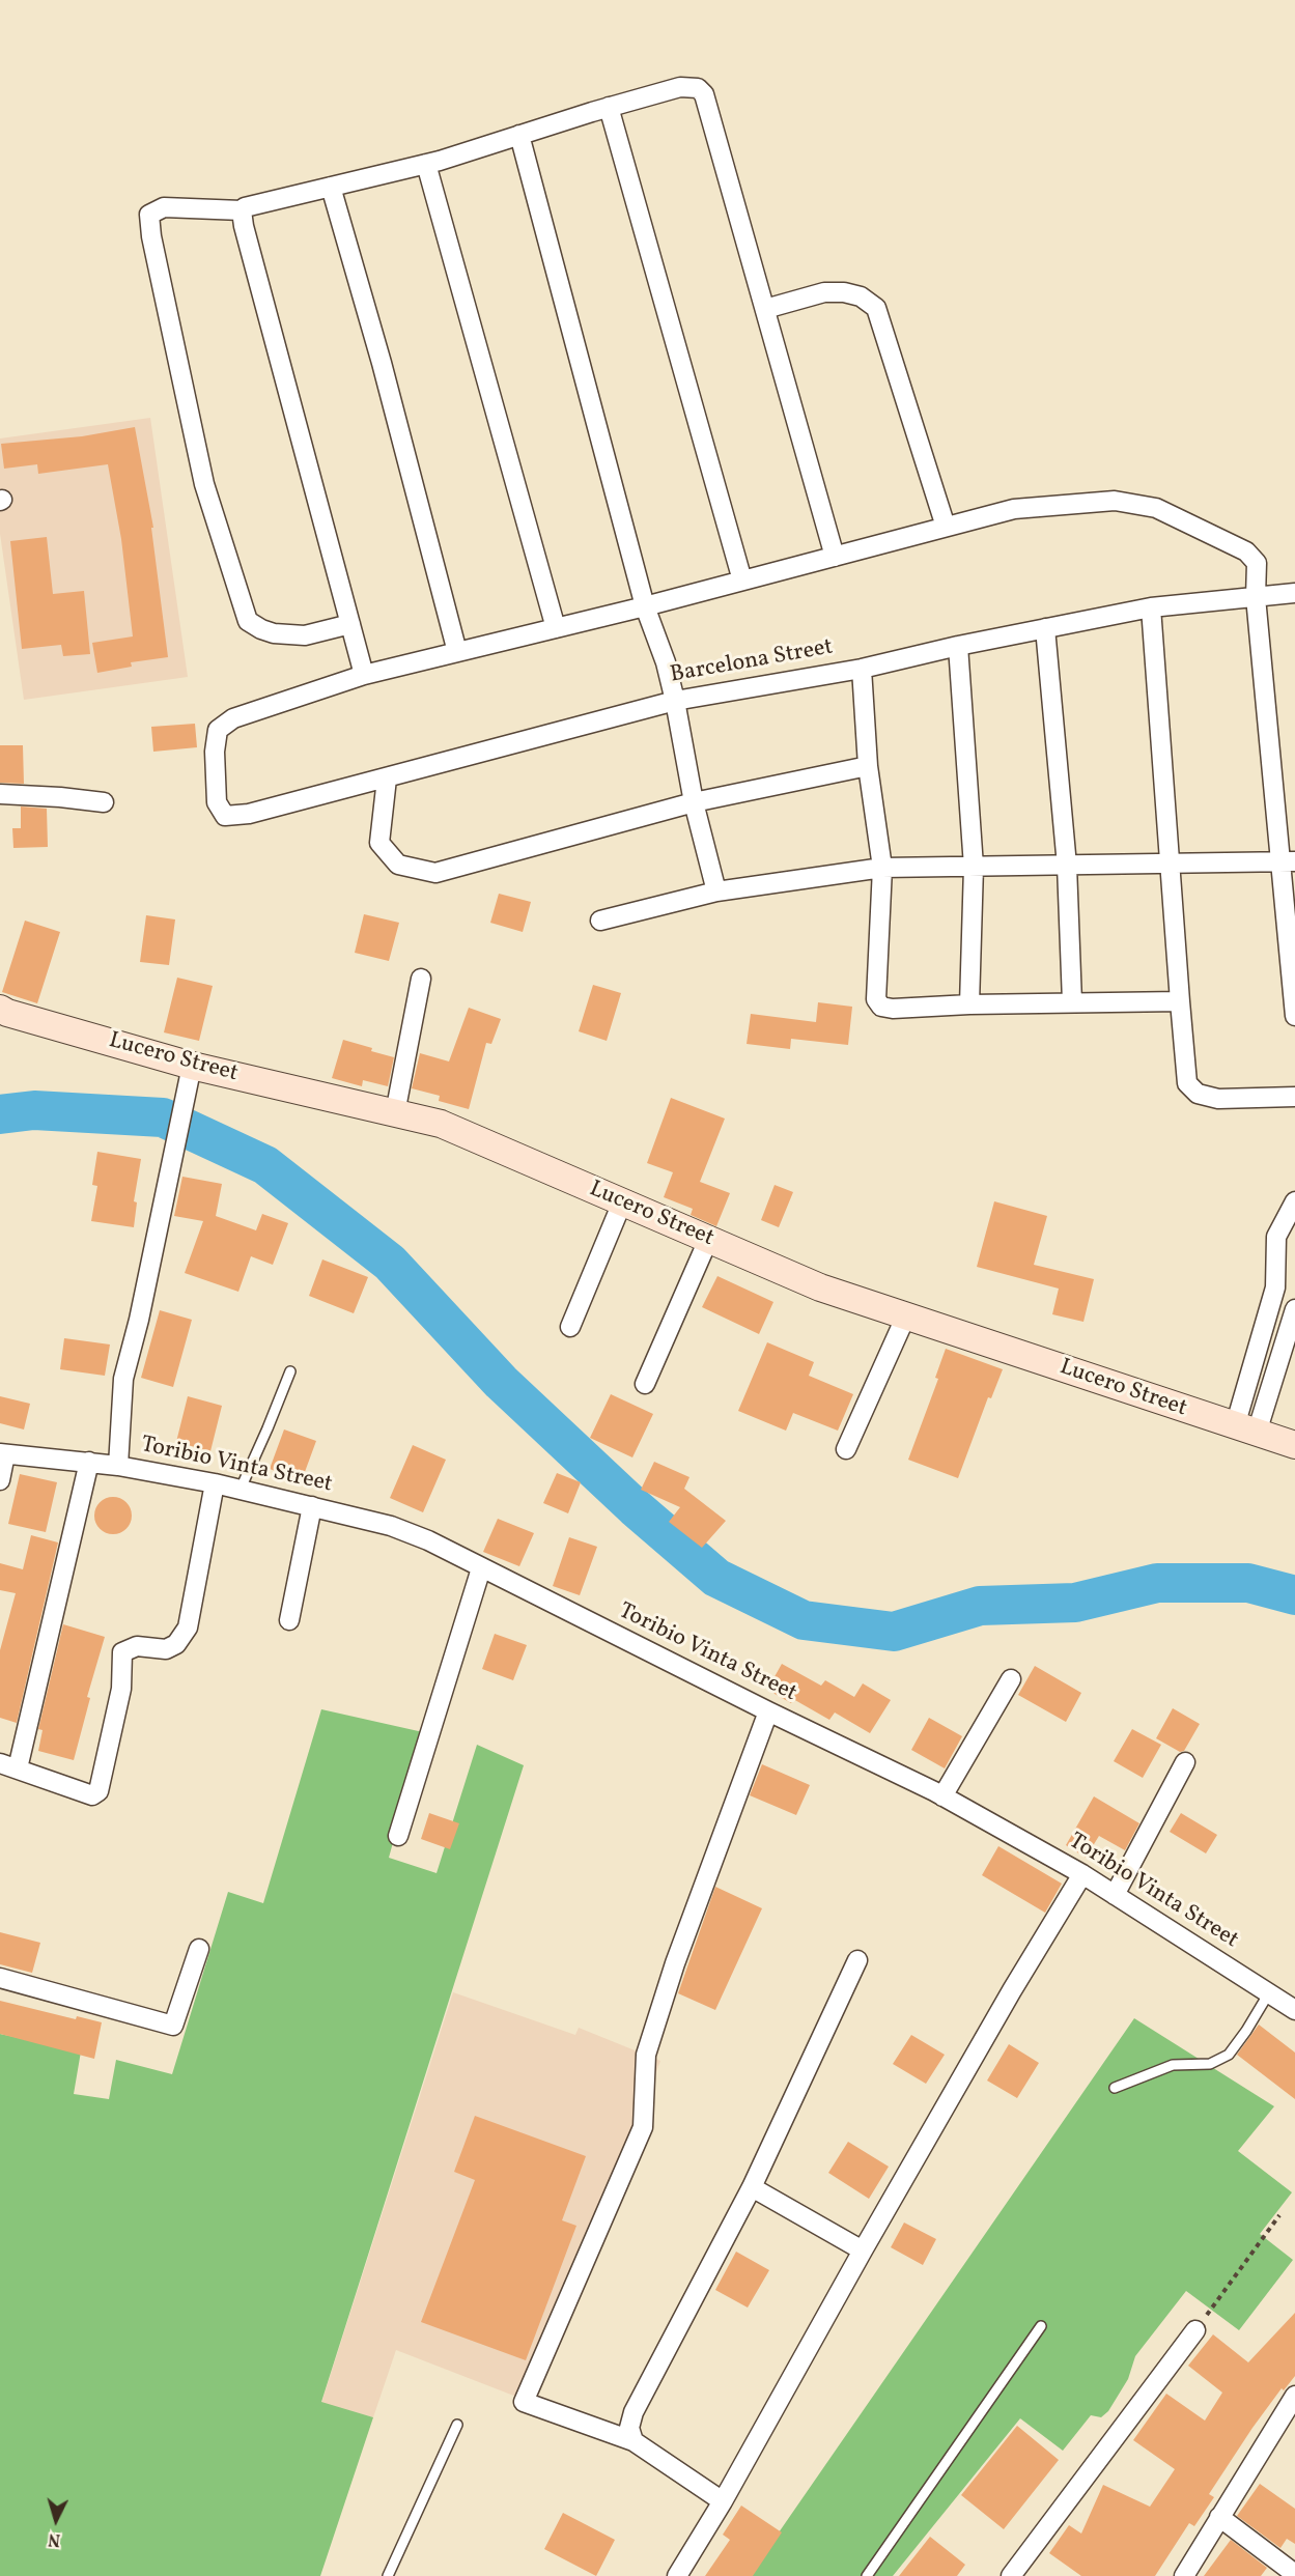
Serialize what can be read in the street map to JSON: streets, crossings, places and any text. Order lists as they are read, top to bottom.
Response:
{
  "streets": {
    "street": ["Barcelona Street", "Lucero Street", "Toribio Vinta Street"]
  },
  "north": "bottom"
}
